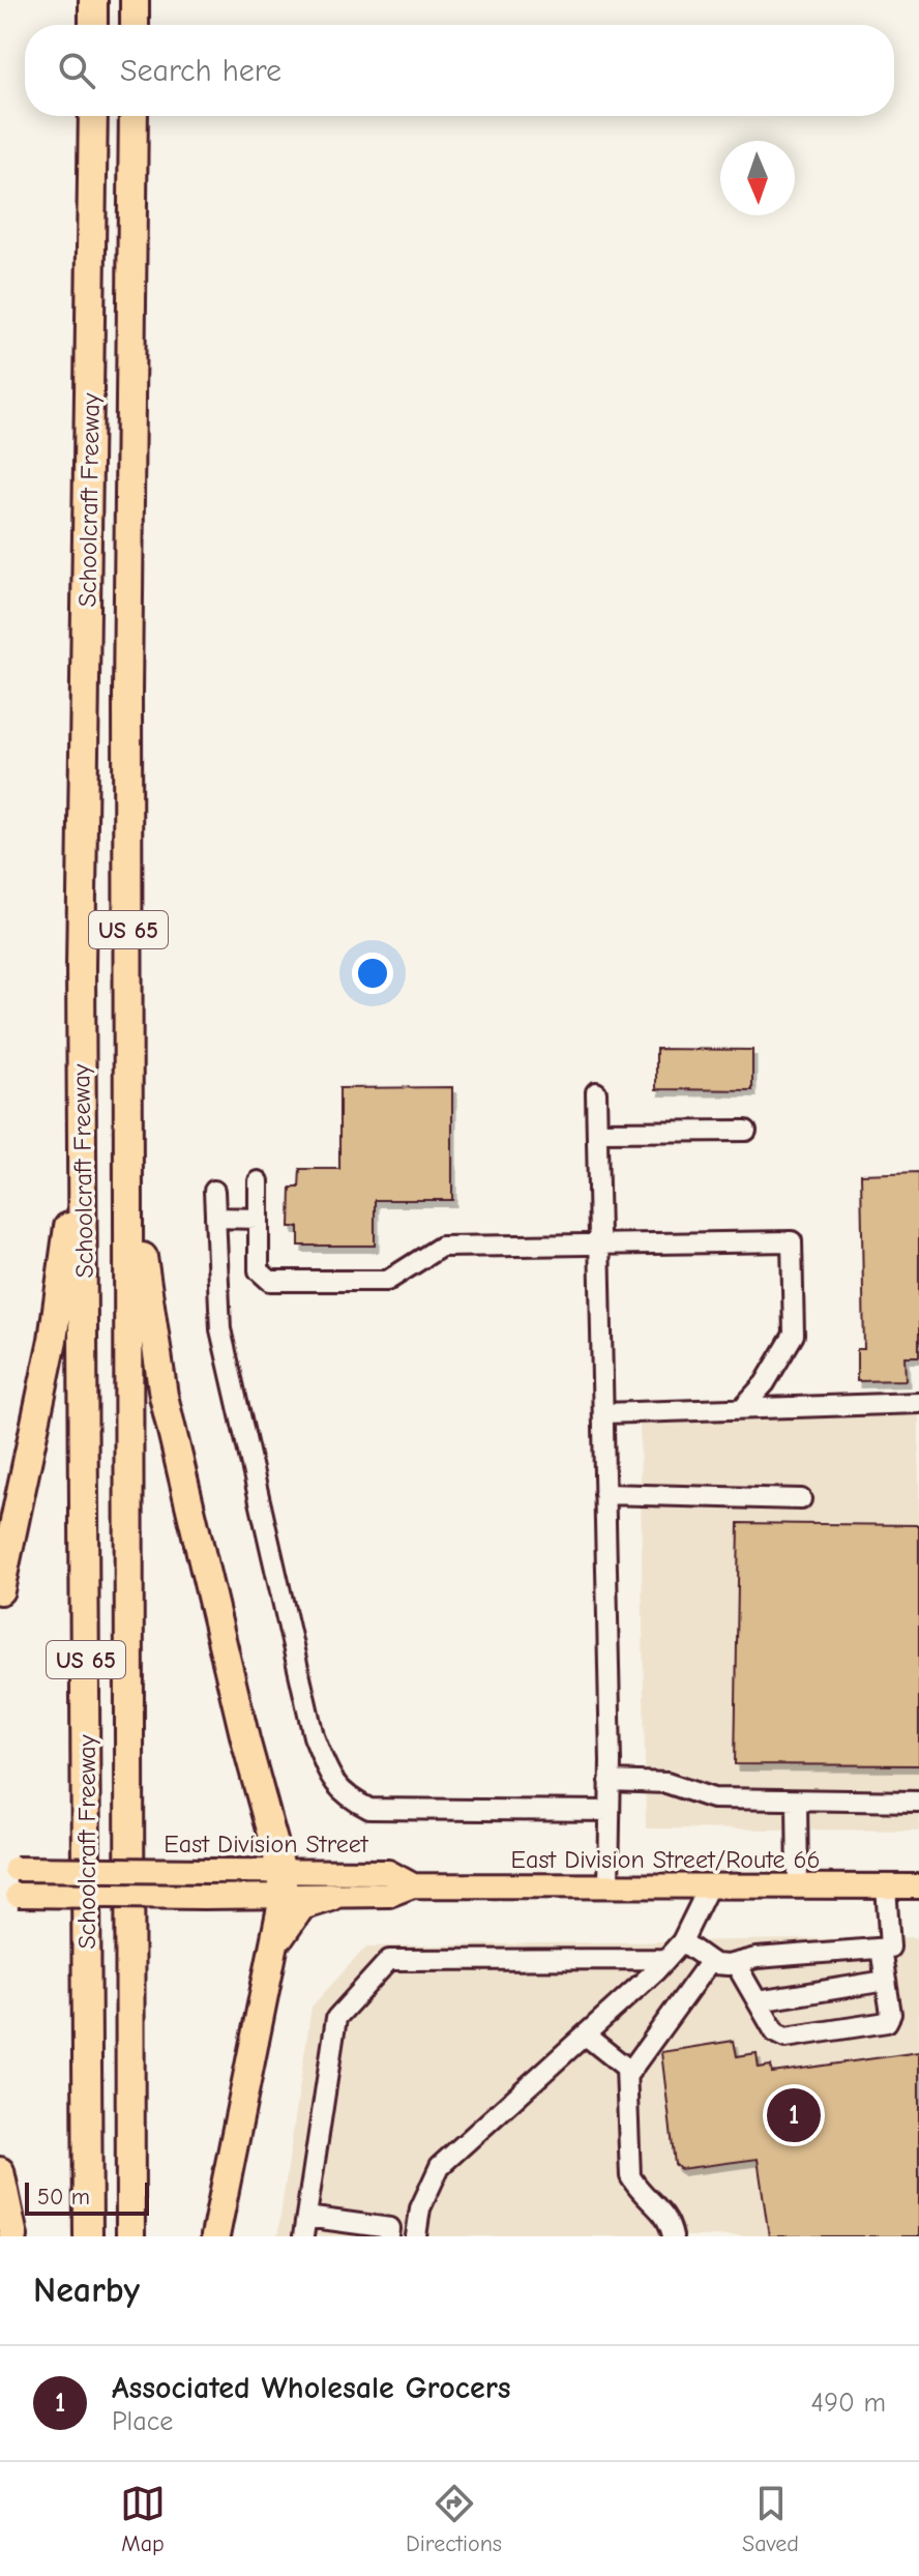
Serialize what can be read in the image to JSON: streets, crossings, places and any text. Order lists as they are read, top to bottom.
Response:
{
  "streets": {
    "highway": ["Schoolcraft Freeway", "US 65"],
    "main road": ["East Division Street", "East Division Street/Route 66"]
  },
  "crossings": [
    ["East Division Street", "East Division Street/Route 66"]
  ],
  "scale_bar": "50 m",
  "north": "bottom",
  "page": {
    "search": "Search here",
    "pins": "1",
    "scale": "50 m",
    "heading": "Nearby",
    "list": [
      {
        "mark": "1",
        "name": "Associated Wholesale Grocers",
        "note": "Place",
        "value": "490 m"
      }
    ],
    "nav": ["Map", "Directions", "Saved"]
  }
}
